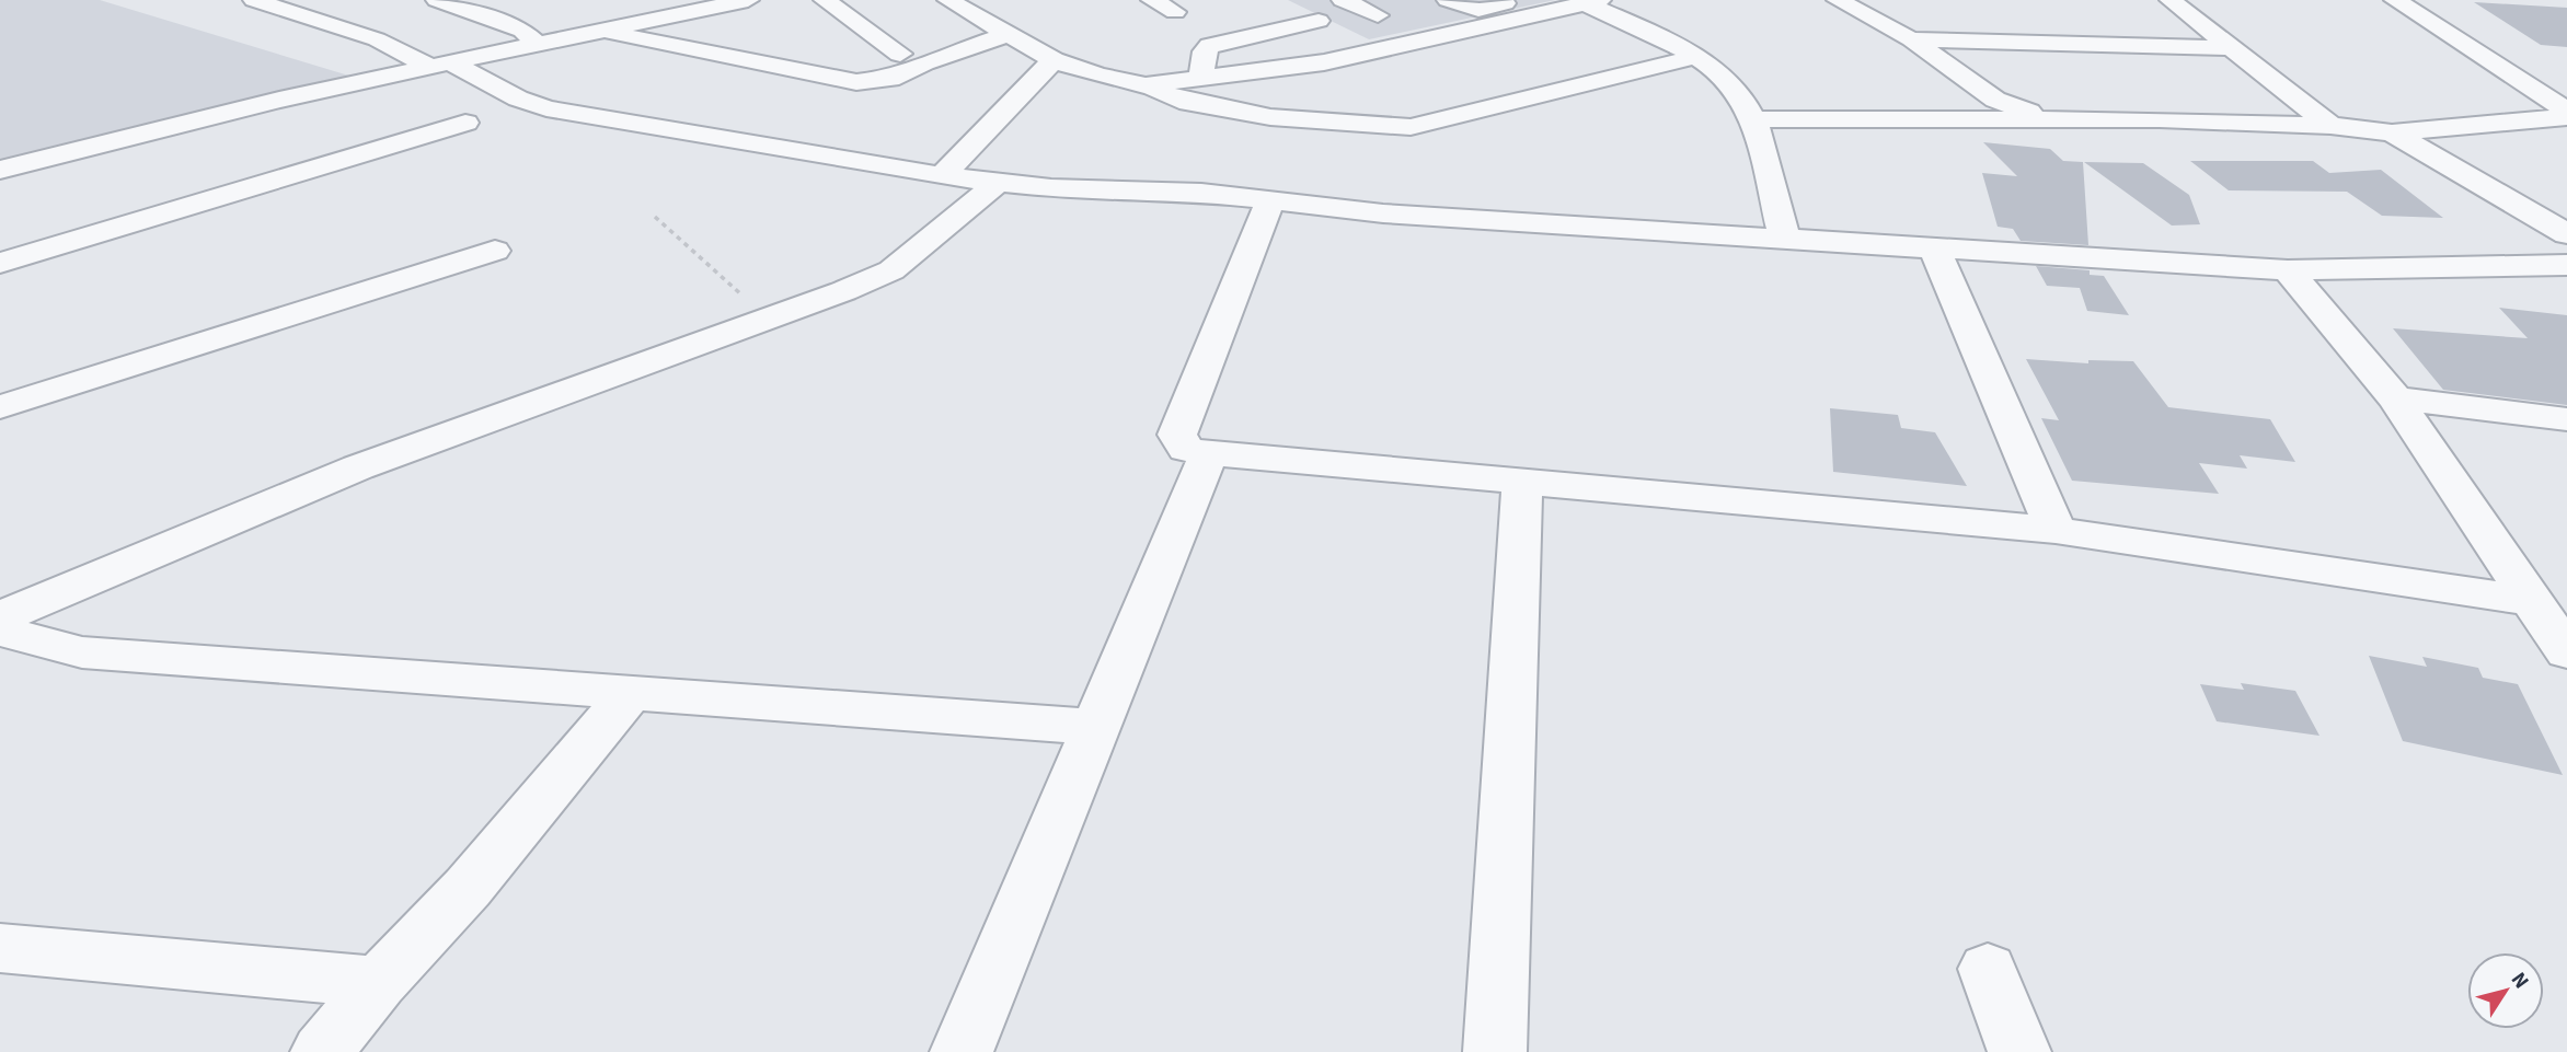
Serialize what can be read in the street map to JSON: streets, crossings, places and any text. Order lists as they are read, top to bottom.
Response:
{
  "north": "top right"
}
